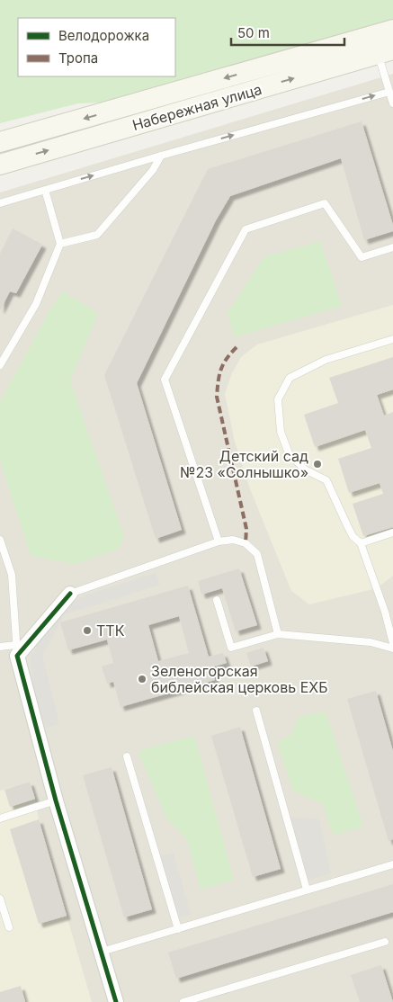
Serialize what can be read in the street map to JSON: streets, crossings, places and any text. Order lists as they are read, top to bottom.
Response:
{
  "streets": {
    "main road": ["Набережная улица"]
  },
  "places": ["Детский сад №23 «Солнышко»", "ТТК", "Зеленогорская библейская церковь ЕХБ"],
  "legend": ["Велодорожка", "Тропа"],
  "scale_bar": "50 m"
}
